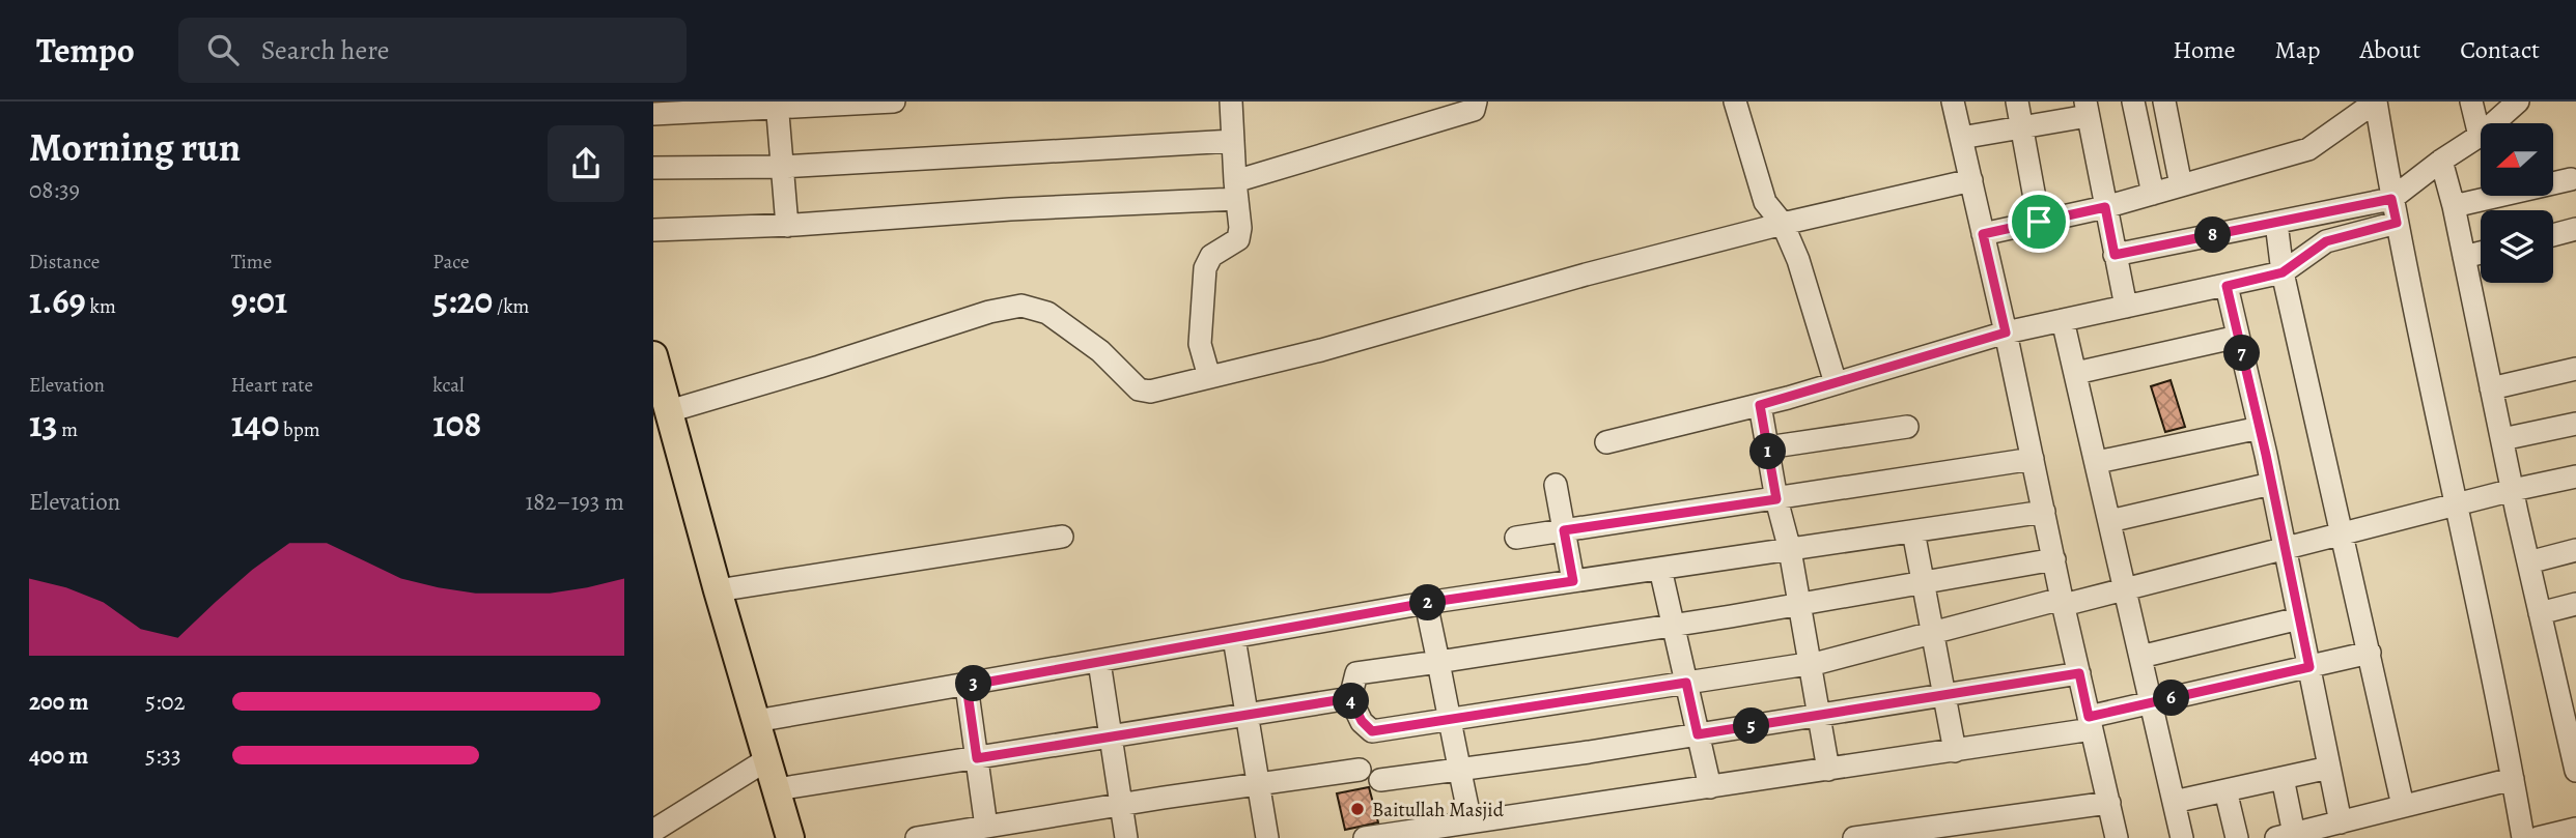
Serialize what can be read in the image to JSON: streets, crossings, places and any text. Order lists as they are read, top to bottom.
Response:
{
  "places": ["Baitullah Masjid"],
  "north": "left",
  "page": {
    "header": "Tempo",
    "search": "Search here",
    "nav": [
      "Home",
      "Map",
      "About",
      "Contact"
    ],
    "heading": ["Morning run", "08:39"],
    "pins": [
      "8",
      "7",
      "1",
      "2",
      "3",
      "6",
      "4",
      "5"
    ],
    "stats": [
      ["Distance", "1.69 km"],
      ["Time", "9:01"],
      ["Pace", "5:20 /km"],
      ["Elevation", "13 m"],
      ["Heart rate", "140 bpm"],
      ["kcal", "108"]
    ],
    "chart": ["Elevation", "182–193 m"],
    "list": [
      {
        "name": "200 m",
        "note": "5:02"
      },
      {
        "name": "400 m",
        "note": "5:33"
      }
    ]
  }
}
